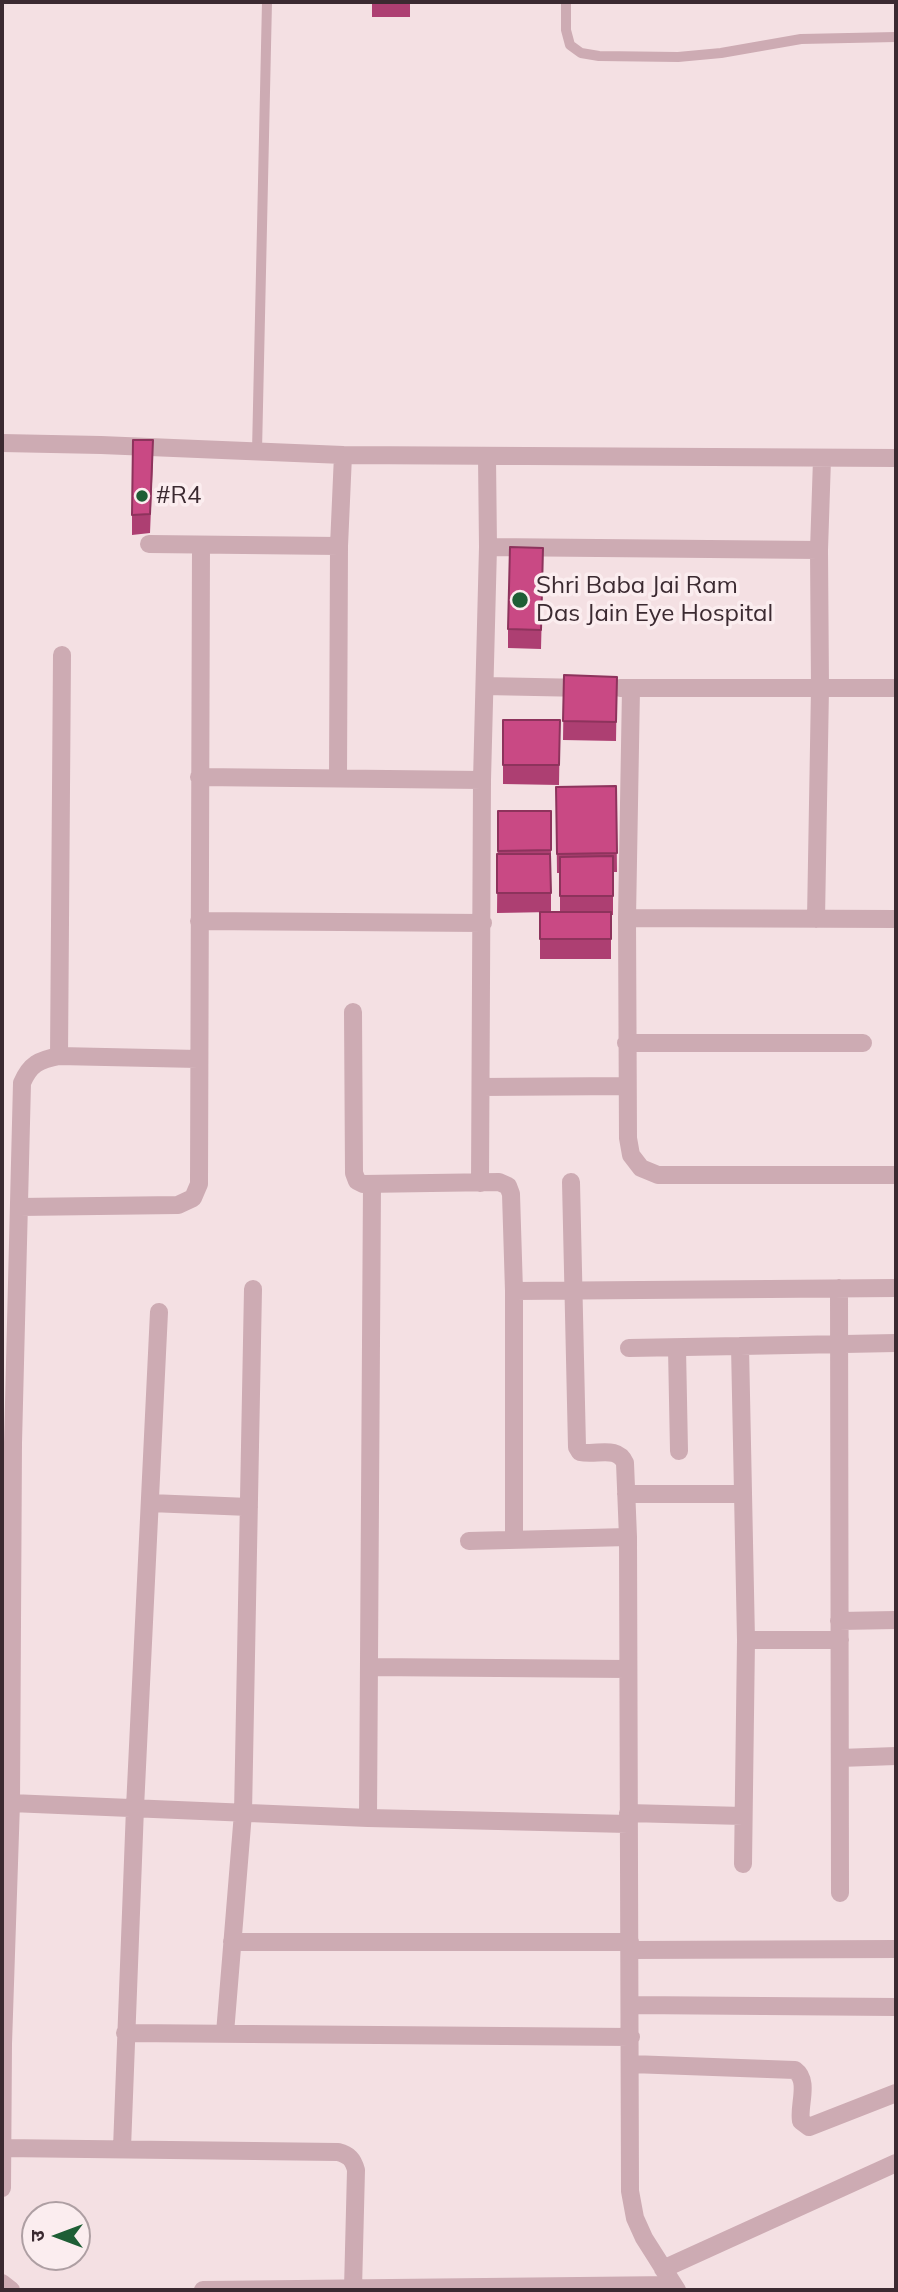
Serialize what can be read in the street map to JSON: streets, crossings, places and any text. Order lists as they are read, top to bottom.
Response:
{
  "places": ["#R4", "Shri Baba Jai Ram Das Jain Eye Hospital"],
  "north": "left"
}
